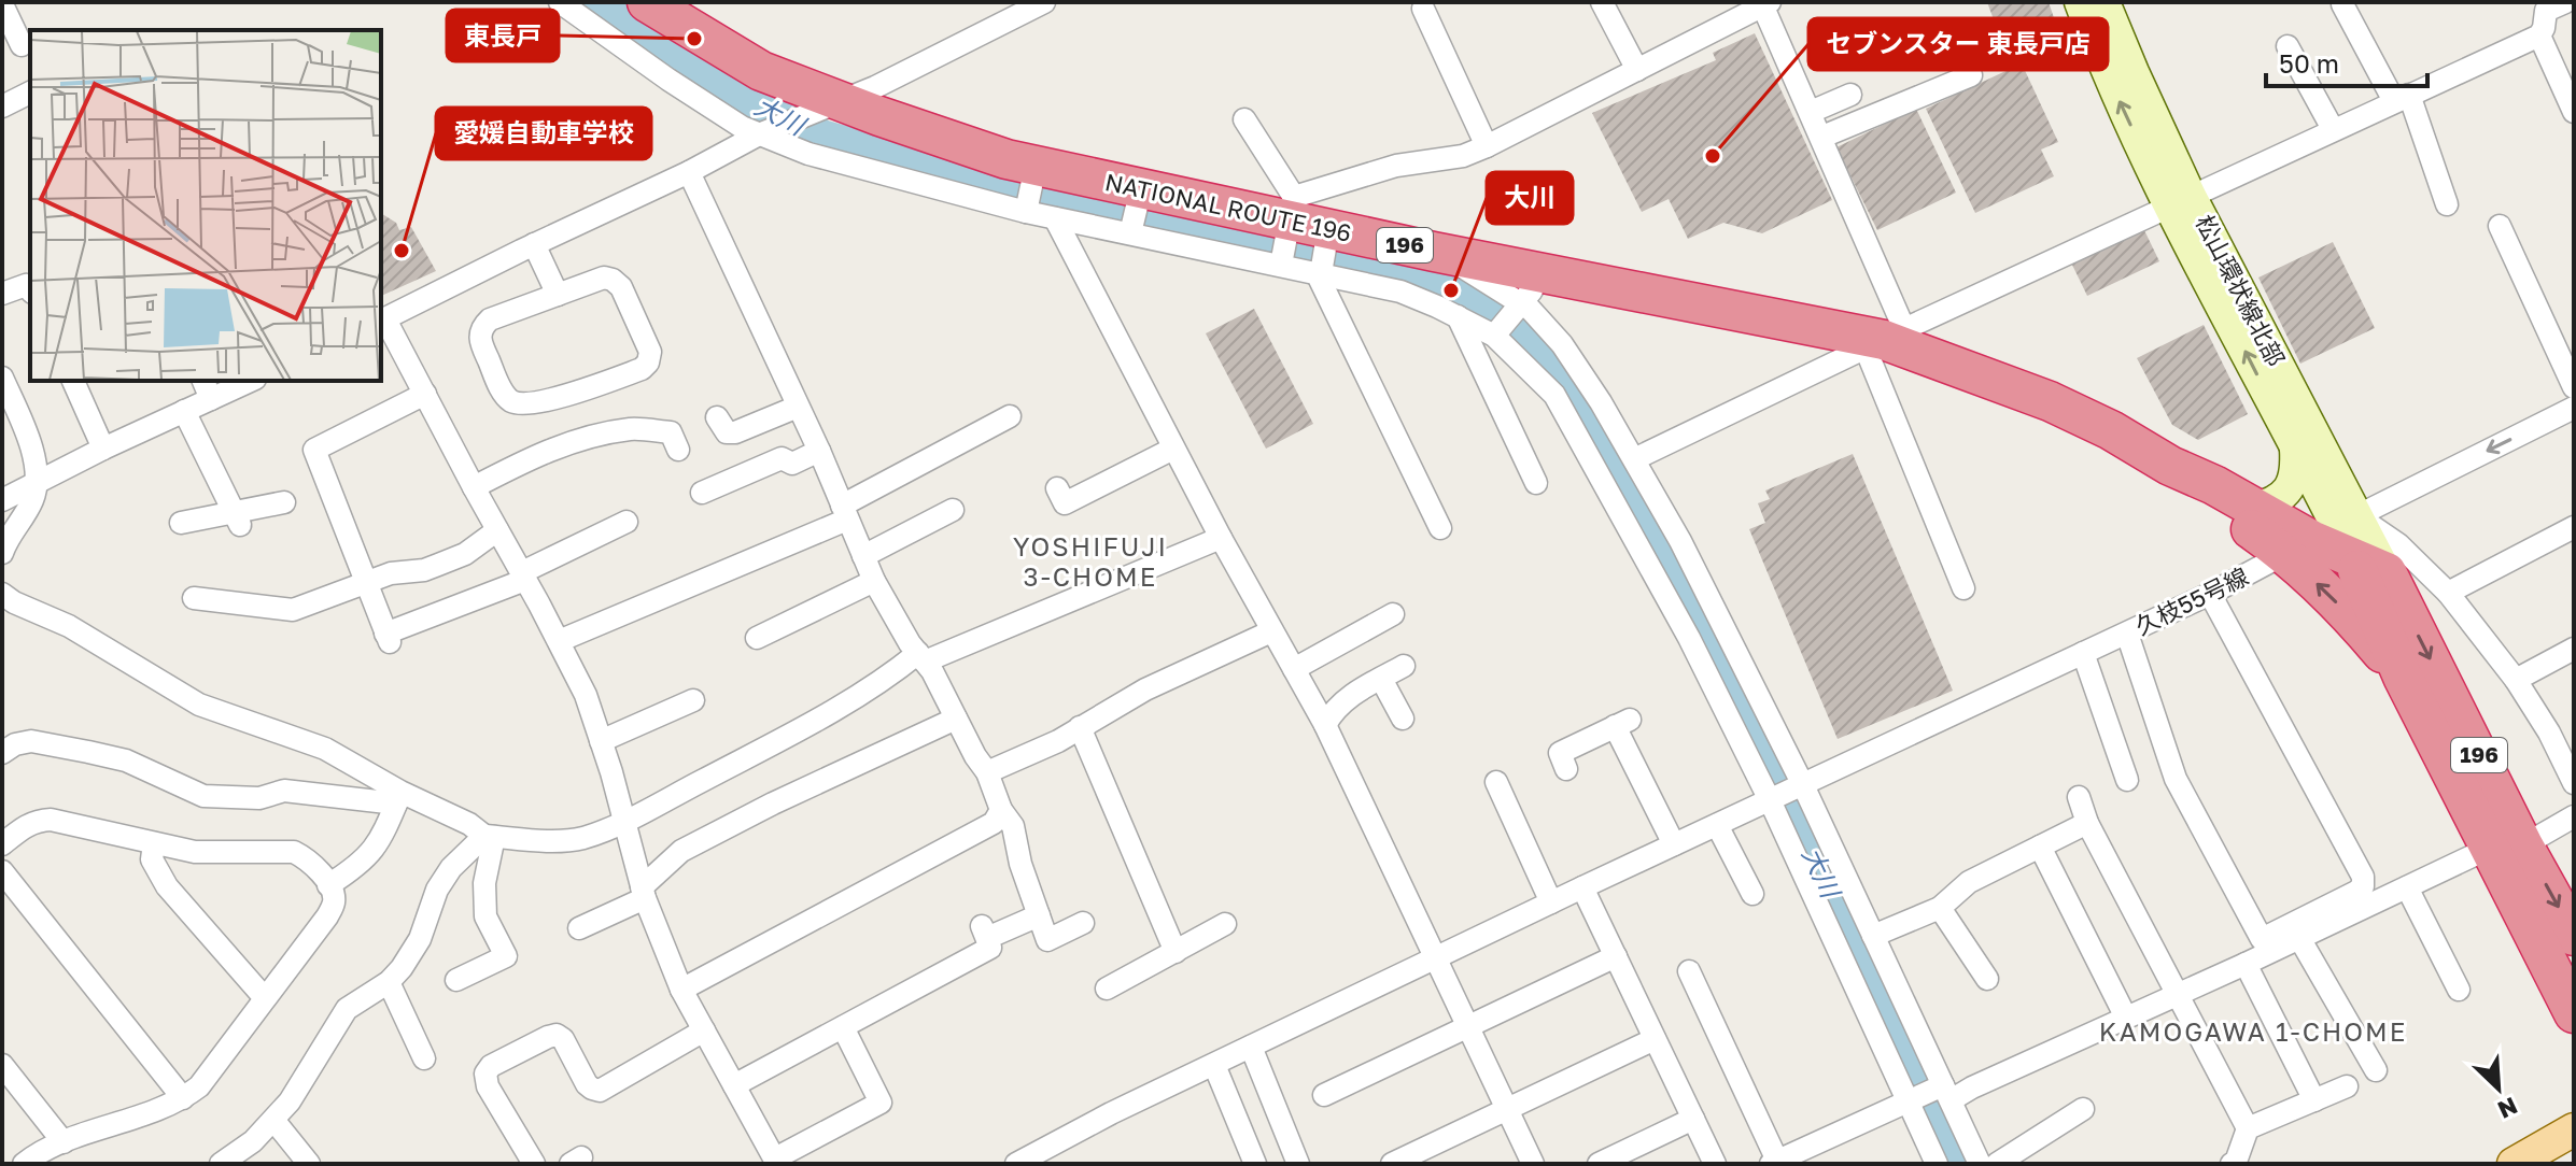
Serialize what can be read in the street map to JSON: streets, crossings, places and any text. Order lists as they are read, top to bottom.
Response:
{
  "streets": {
    "highway": ["NATIONAL ROUTE 196", "196"],
    "street": ["松山環状線北部", "久枝55号線"]
  },
  "crossings": [
    ["NATIONAL ROUTE 196", "196"],
    ["NATIONAL ROUTE 196", "松山環状線北部"],
    ["NATIONAL ROUTE 196", "久枝55号線"],
    ["196", "松山環状線北部"],
    ["196", "久枝55号線"],
    ["松山環状線北部", "久枝55号線"]
  ],
  "districts": ["YOSHIFUJI 3-CHOME", "KAMOGAWA 1-CHOME"],
  "water": ["大川"],
  "places": [
    "東長戸",
    "セブンスター 東長戸店",
    "愛媛自動車学校",
    "大川"
  ],
  "scale_bar": "50 m",
  "north": "bottom right"
}
